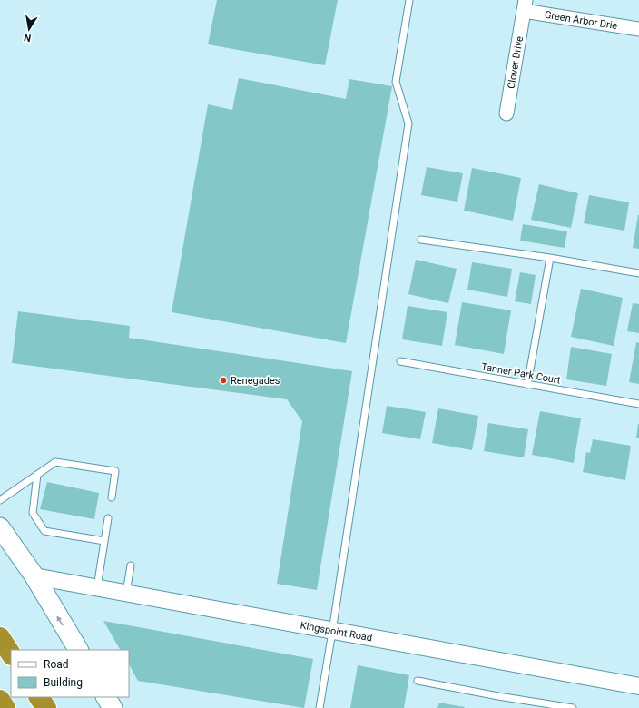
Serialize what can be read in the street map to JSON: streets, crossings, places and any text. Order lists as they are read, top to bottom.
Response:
{
  "streets": {
    "street": ["Green Arbor Drie", "Clover Drive", "Kingspoint Road"],
    "lane": ["Tanner Park Court"]
  },
  "crossings": [
    ["Green Arbor Drie", "Clover Drive"]
  ],
  "places": ["Renegades"],
  "legend": ["Road", "Building"],
  "north": "bottom"
}
